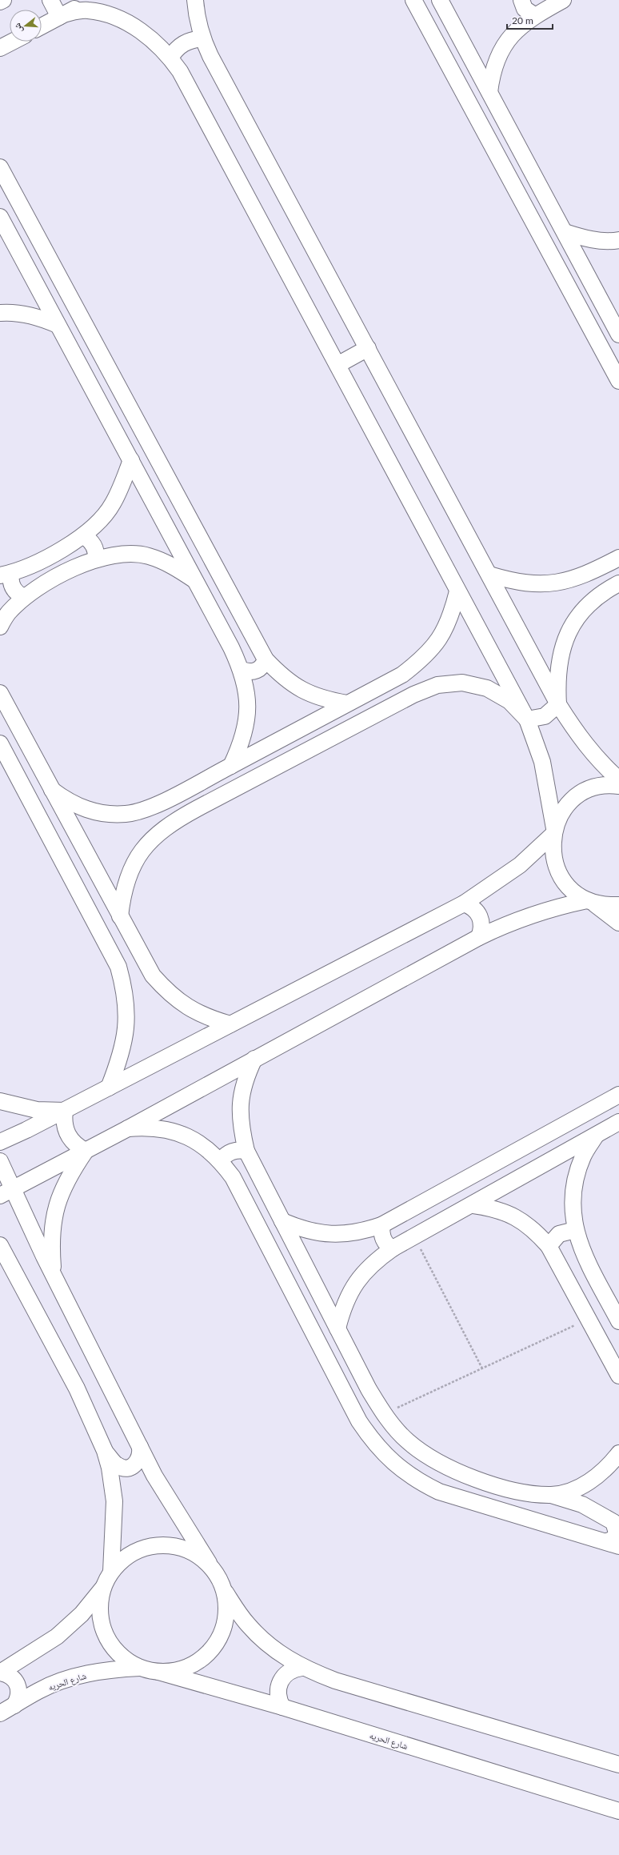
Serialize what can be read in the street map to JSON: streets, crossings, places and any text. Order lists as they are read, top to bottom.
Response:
{
  "streets": {
    "street": ["شارع الحريه"]
  },
  "scale_bar": "20 m",
  "north": "left"
}
